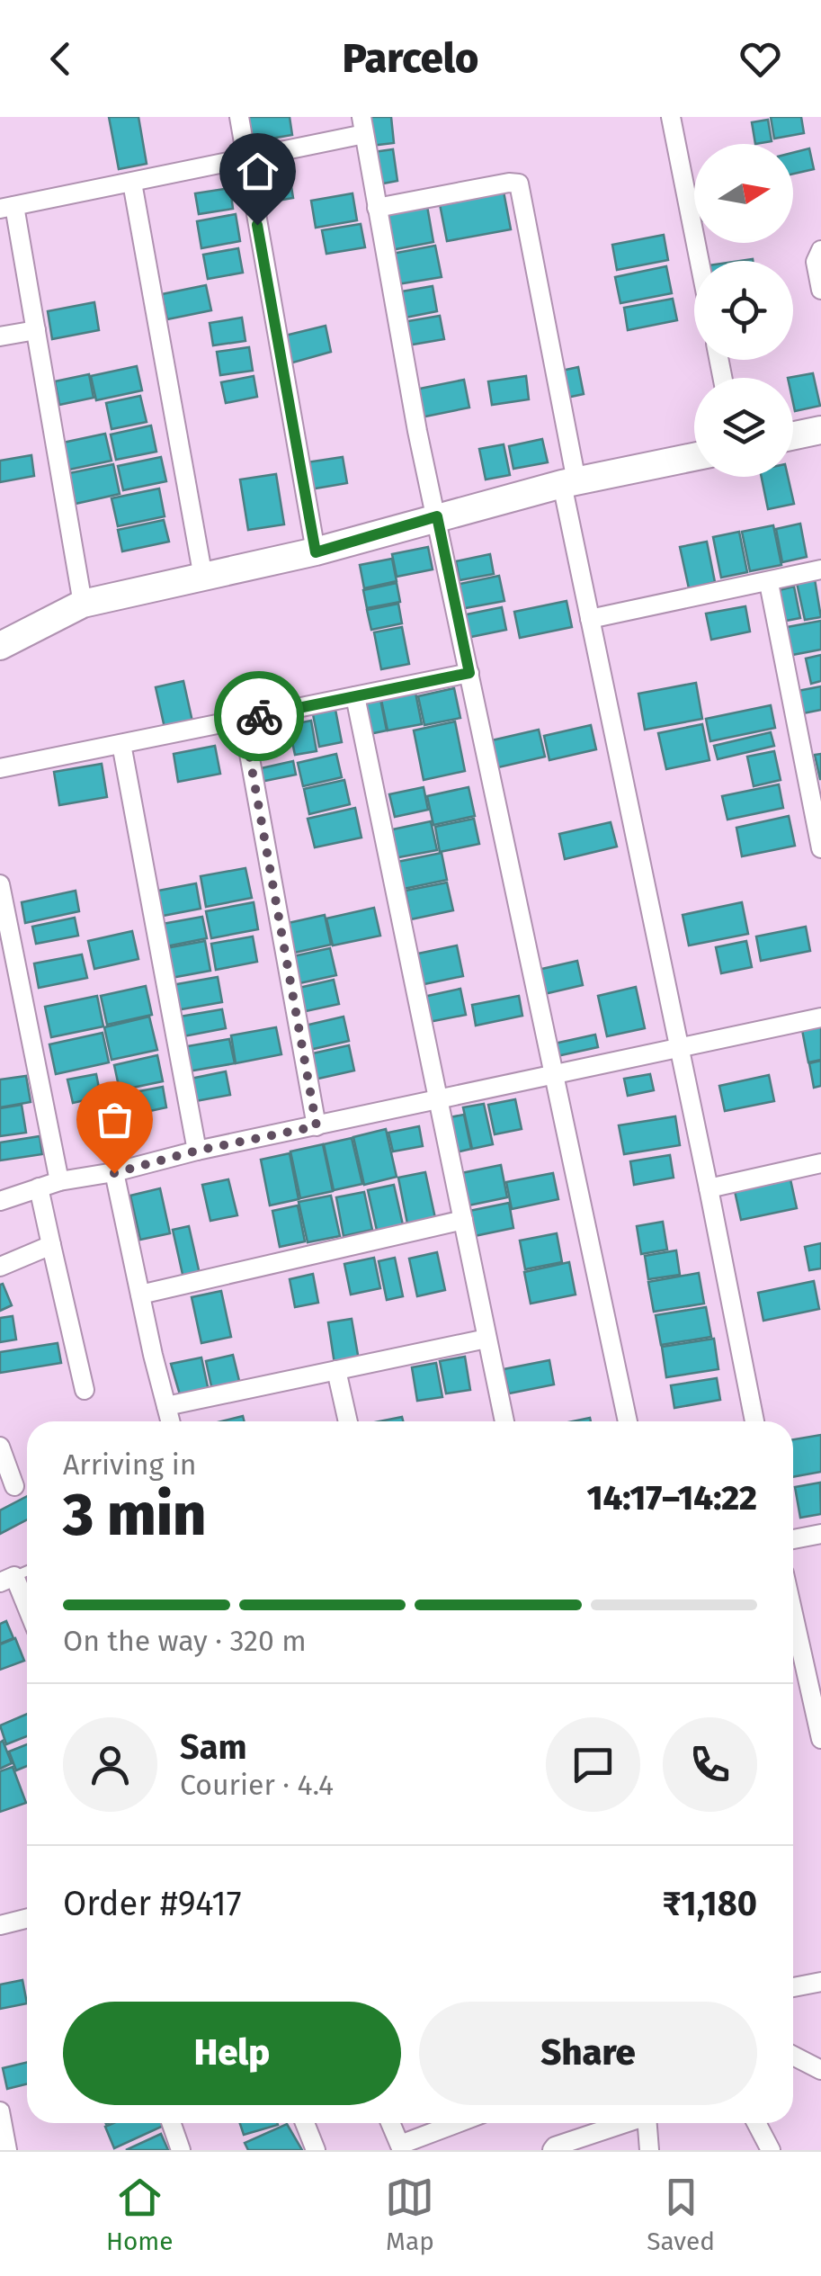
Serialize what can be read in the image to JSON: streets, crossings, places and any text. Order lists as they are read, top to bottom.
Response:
{
  "north": "right",
  "page": {
    "header": "Parcelo",
    "heading": ["3 min", "Arriving in", "14:17–14:22"],
    "panel": [
      "Sam",
      "Courier · 4.4",
      "Order #9417",
      "₹1,180"
    ],
    "bar": "On the way · 320 m",
    "buttons": ["Help", "Share"],
    "tabs": ["Home", "Map", "Saved"]
  }
}
